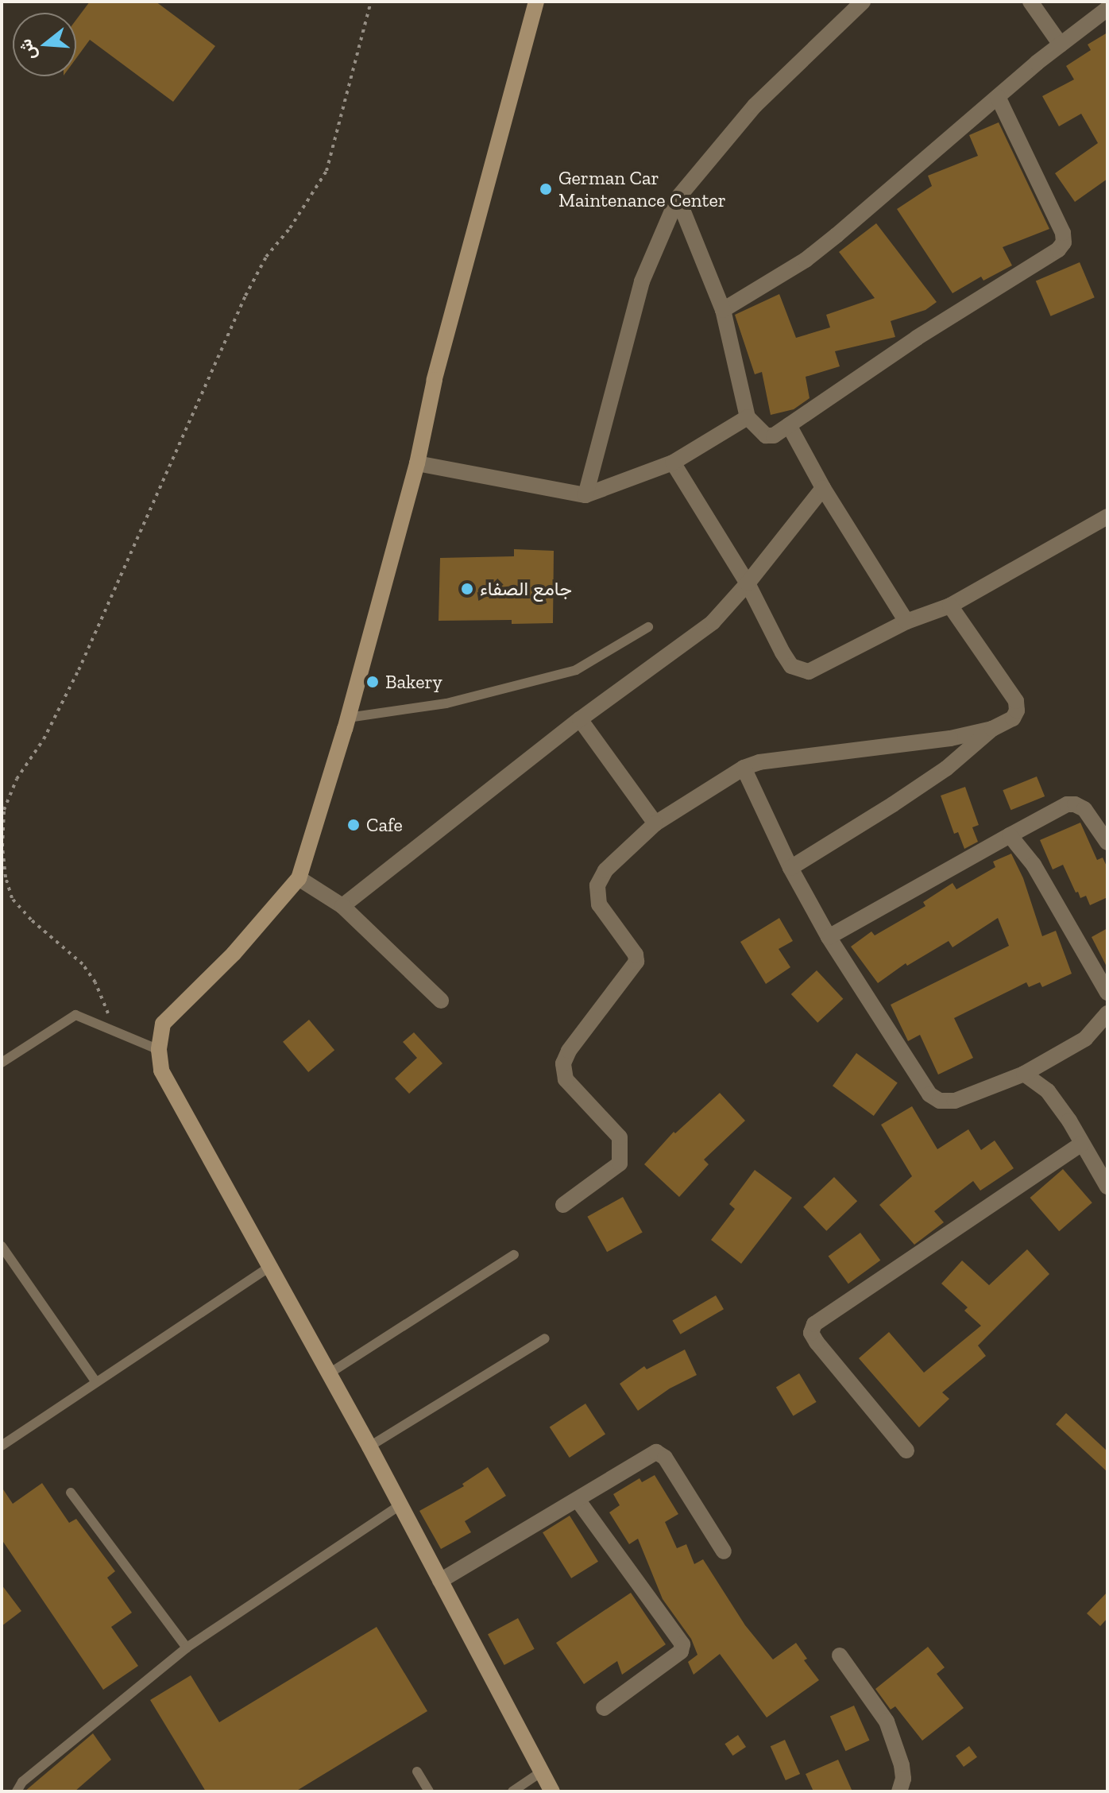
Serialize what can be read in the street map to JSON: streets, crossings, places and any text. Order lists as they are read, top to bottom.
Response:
{
  "places": [
    "German Car Maintenance Center",
    "جامع الصفاء",
    "Bakery",
    "Cafe"
  ],
  "north": "left"
}
